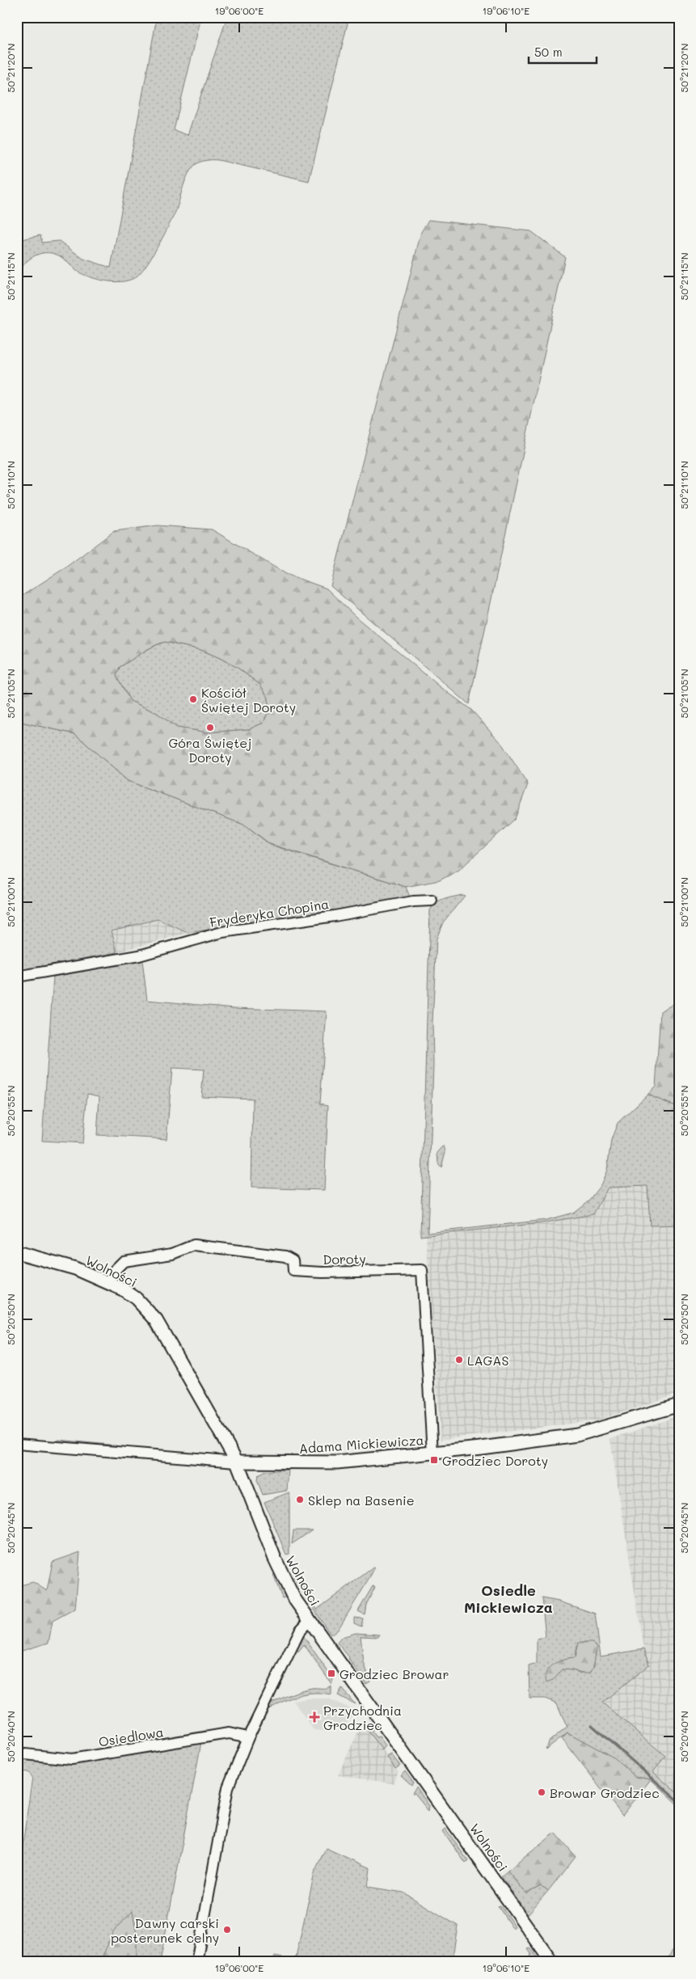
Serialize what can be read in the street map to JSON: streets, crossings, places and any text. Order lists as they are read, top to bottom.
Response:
{
  "streets": {
    "street": [
      "Fryderyka Chopina",
      "Doroty",
      "Wolności",
      "Adama Mickiewicza",
      "Osiedlowa"
    ]
  },
  "crossings": [
    ["Doroty", "Wolności"],
    ["Doroty", "Adama Mickiewicza"],
    ["Wolności", "Adama Mickiewicza"]
  ],
  "districts": ["Osiedle Mickiewicza"],
  "places": {
    "other": [
      "Kościół Świętej Doroty",
      "Góra Świętej Doroty",
      "LAGAS",
      "Sklep na Basenie",
      "Browar Grodziec",
      "Dawny carski posterunek celny"
    ],
    "transit": ["Grodziec Doroty", "Grodziec Browar"],
    "health": ["Przychodnia Grodziec"]
  },
  "scale_bar": "50 m",
  "coordinates": [
    "19°06'00\"E",
    "19°06'10\"E",
    "50°21'20\"N",
    "50°21'15\"N",
    "50°21'10\"N",
    "50°21'05\"N",
    "50°21'00\"N",
    "50°20'55\"N",
    "50°20'50\"N",
    "50°20'45\"N",
    "50°20'40\"N"
  ]
}
